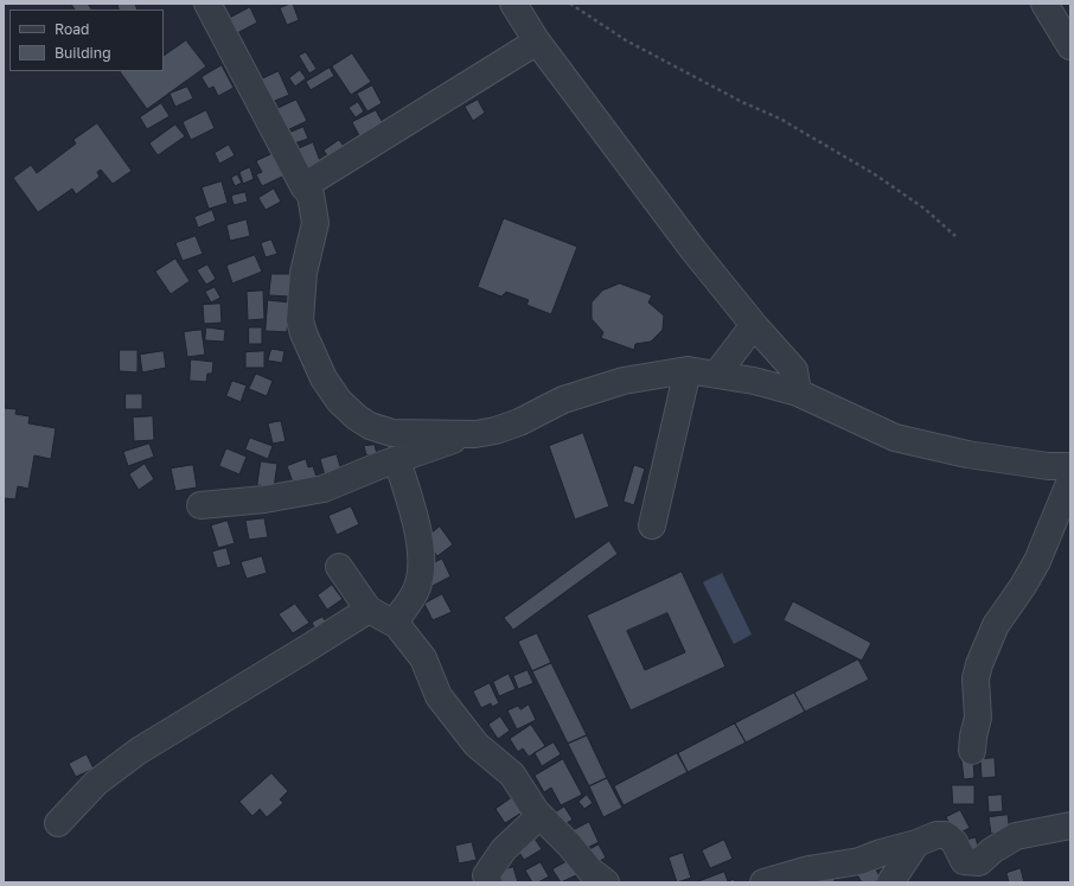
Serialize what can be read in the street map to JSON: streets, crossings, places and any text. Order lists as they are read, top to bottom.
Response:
{
  "legend": ["Road", "Building"]
}
